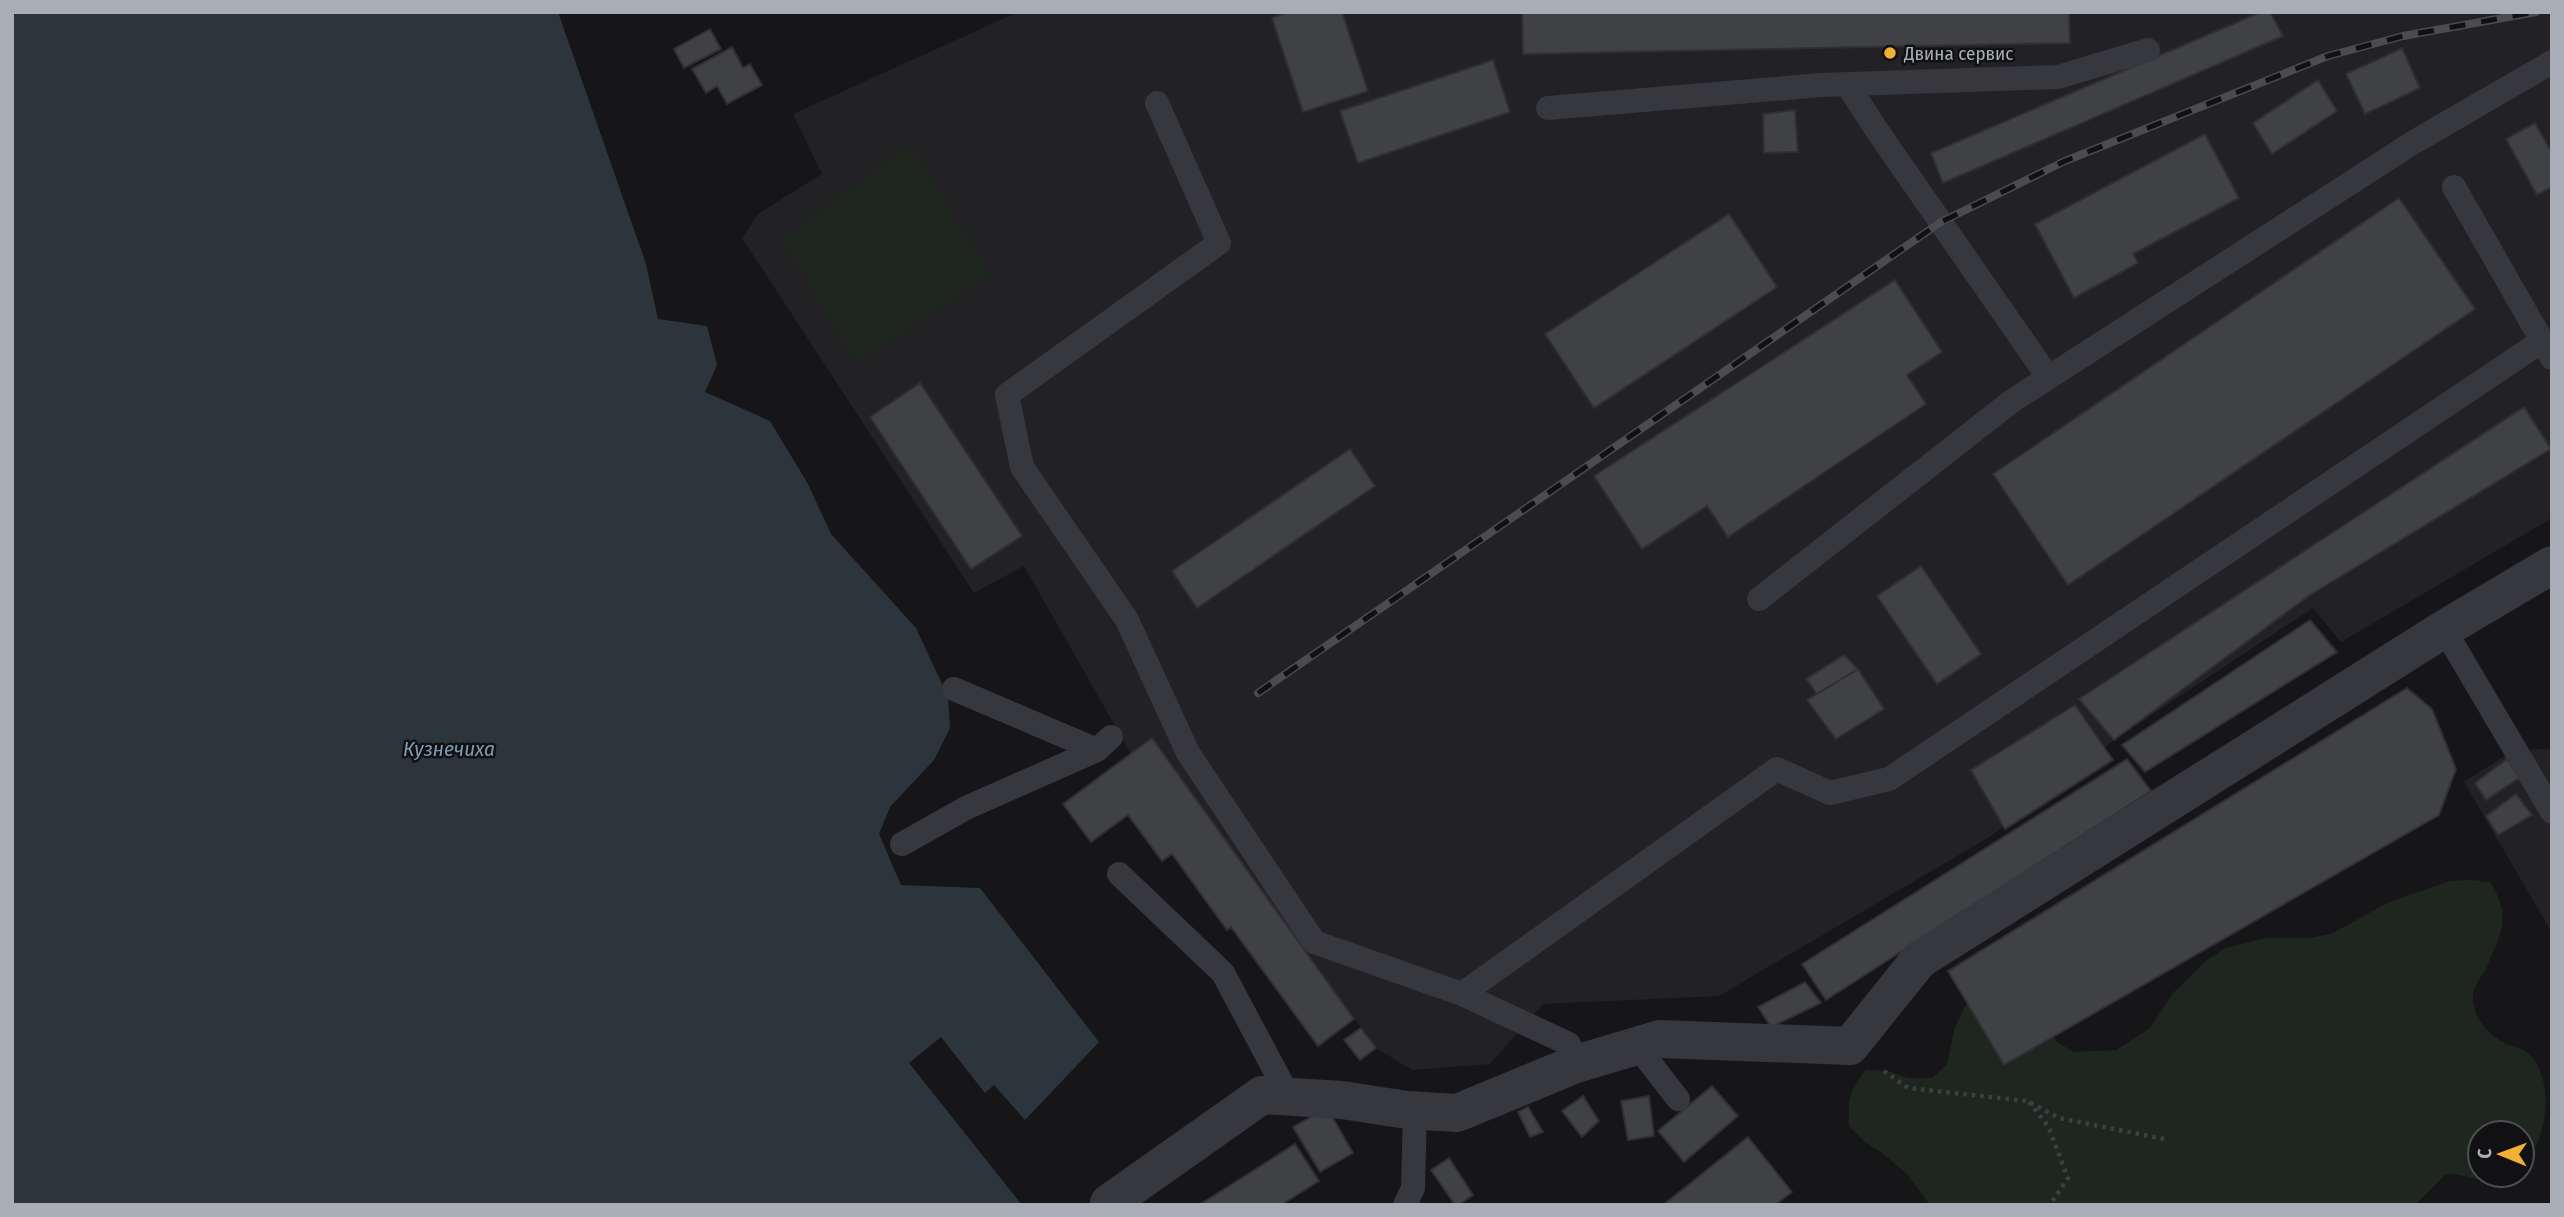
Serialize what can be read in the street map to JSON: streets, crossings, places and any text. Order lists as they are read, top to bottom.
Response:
{
  "water": ["Кузнечиха"],
  "places": ["Двина сервис"],
  "north": "left"
}
